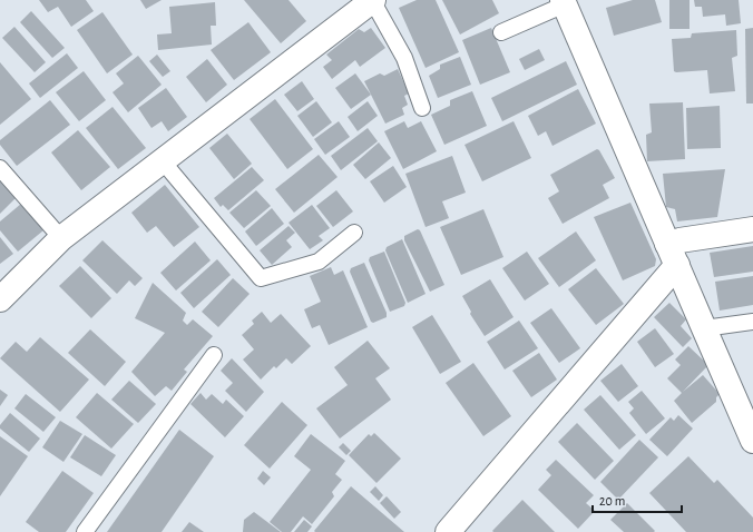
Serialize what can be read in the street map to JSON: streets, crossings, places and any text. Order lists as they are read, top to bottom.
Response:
{
  "scale_bar": "20 m"
}
